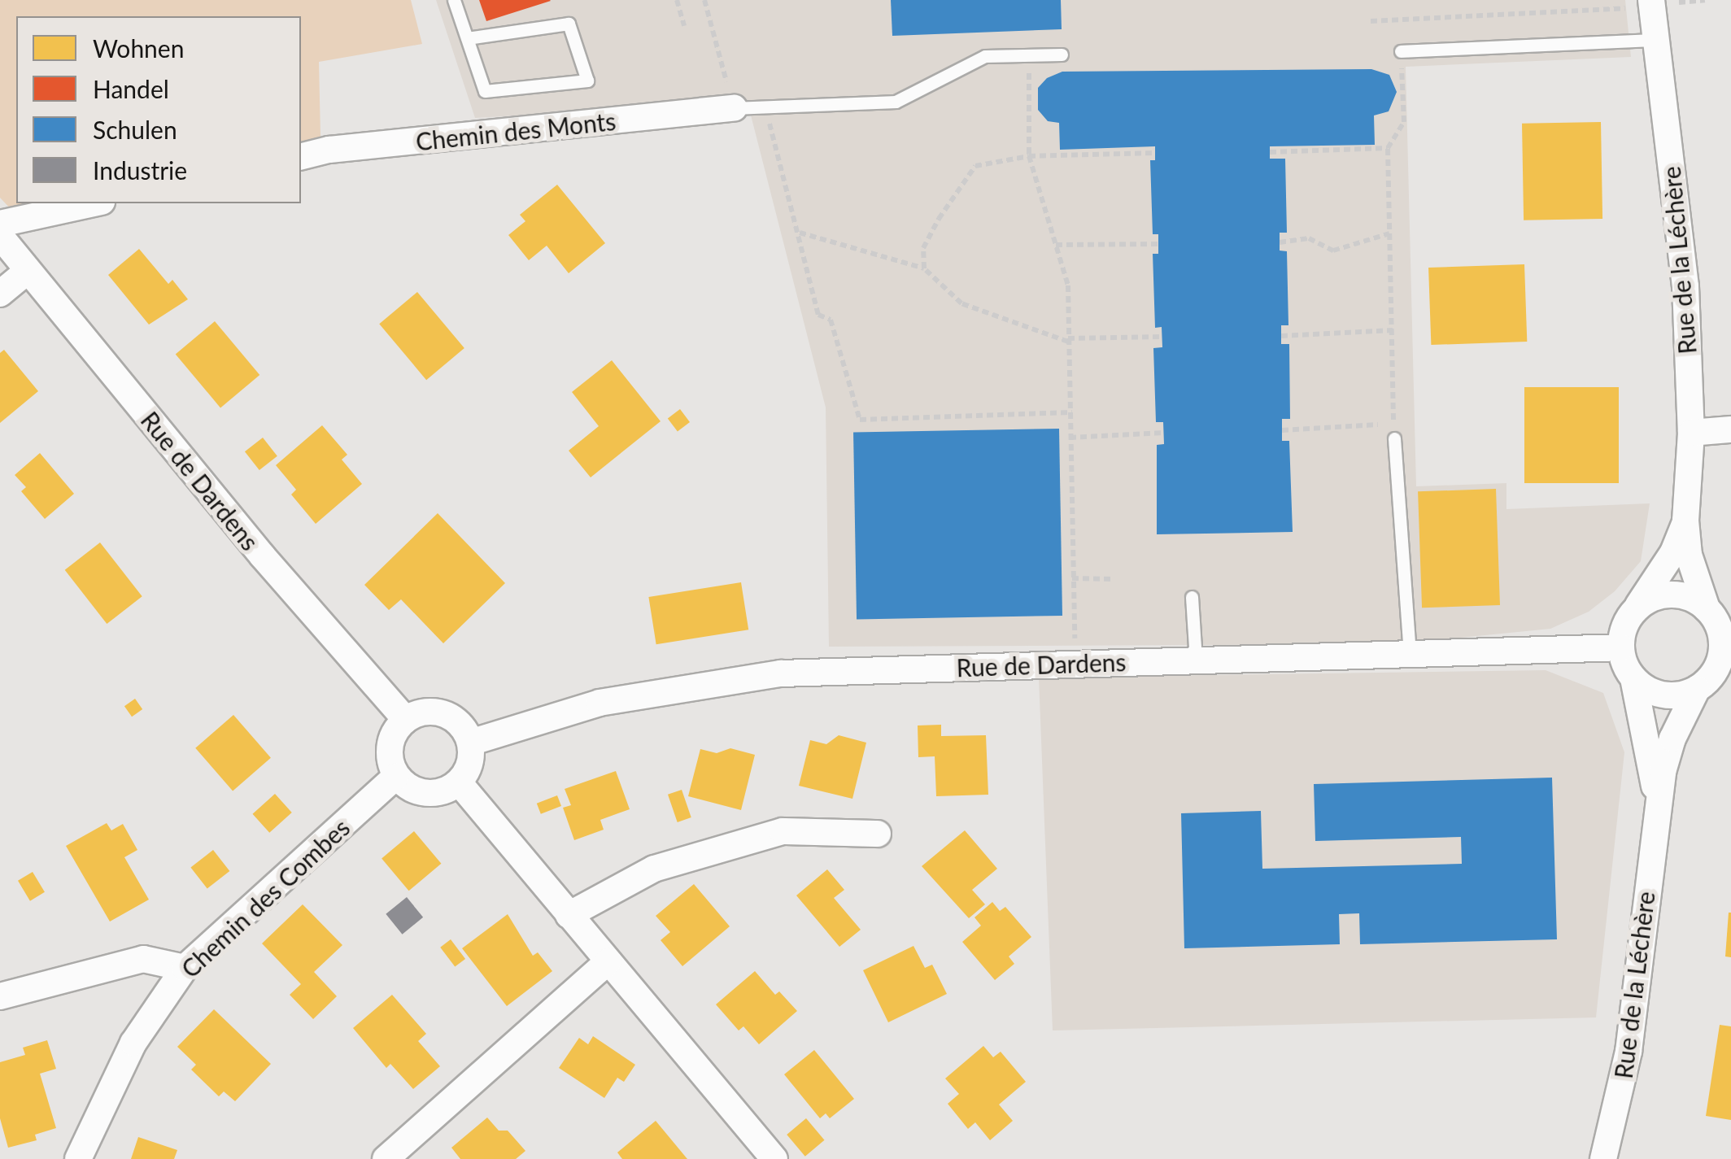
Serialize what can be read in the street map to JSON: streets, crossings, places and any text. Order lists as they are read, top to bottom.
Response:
{
  "streets": {
    "street": [
      "Chemin des Monts",
      "Rue de la Léchère",
      "Rue de Dardens",
      "Chemin des Combes"
    ]
  },
  "crossings": [
    ["Rue de la Léchère", "Rue de Dardens"],
    ["Rue de Dardens", "Chemin des Combes"]
  ],
  "legend": [
    "Wohnen",
    "Handel",
    "Schulen",
    "Industrie"
  ]
}
